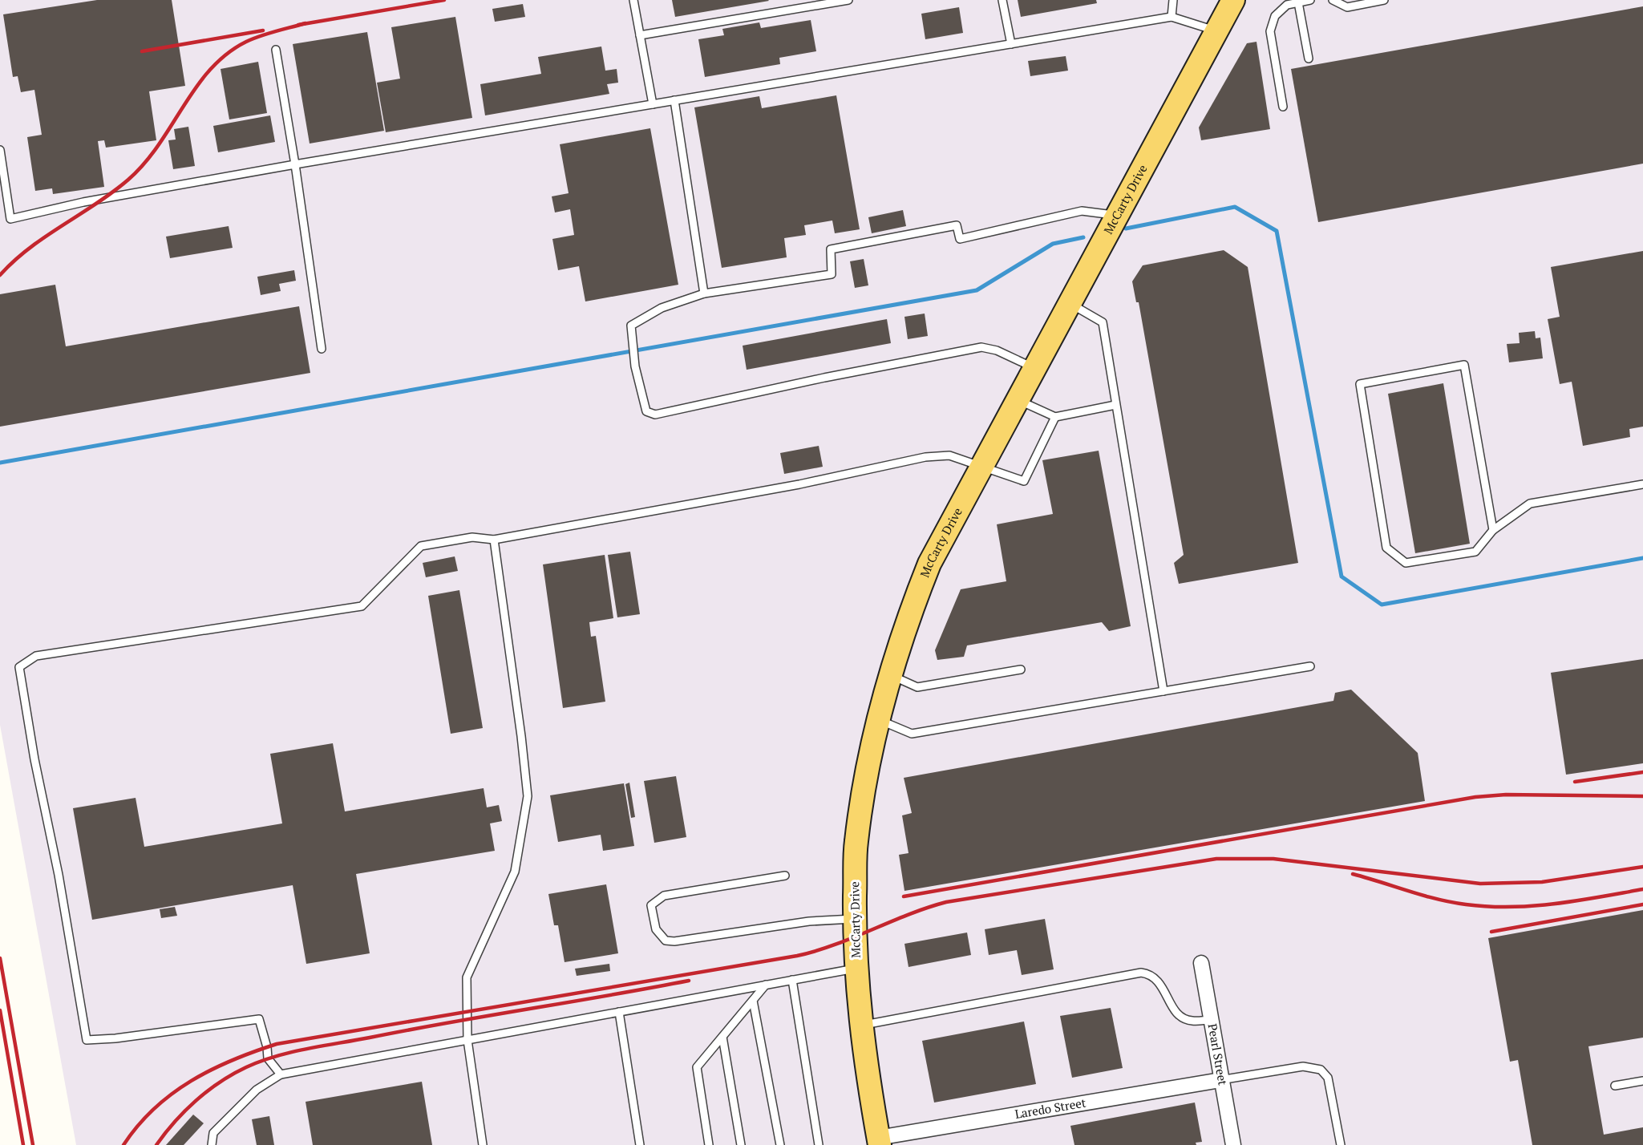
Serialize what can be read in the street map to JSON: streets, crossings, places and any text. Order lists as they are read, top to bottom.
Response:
{
  "streets": {
    "main road": ["McCarty Drive"],
    "street": ["Pearl Street", "Laredo Street"]
  },
  "crossings": [
    ["McCarty Drive", "Laredo Street"],
    ["Pearl Street", "Laredo Street"]
  ]
}
